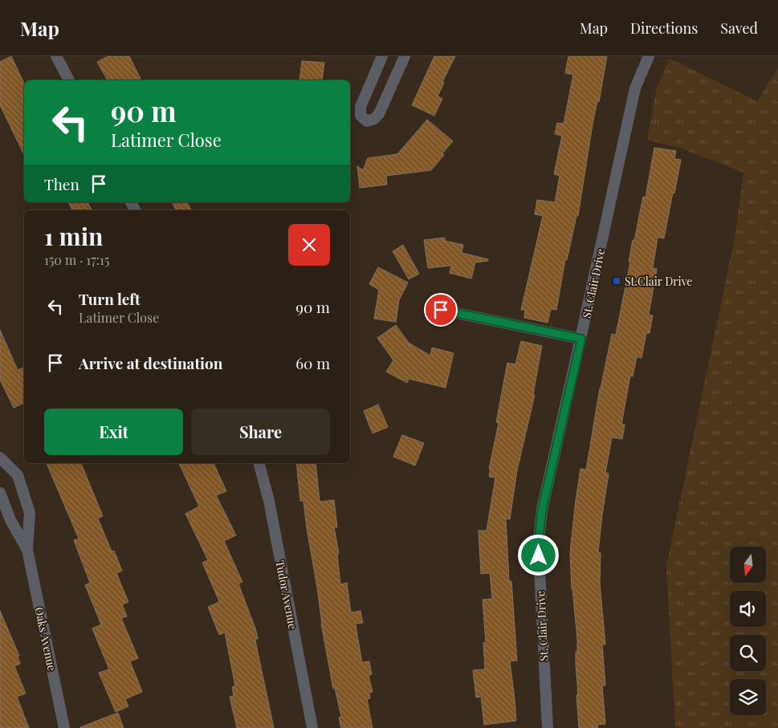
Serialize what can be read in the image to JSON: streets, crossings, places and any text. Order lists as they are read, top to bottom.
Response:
{
  "streets": {
    "street": ["St. Clair Drive", "Tudor Avenue", "Oaks Avenue"]
  },
  "places": {
    "transit": ["St.Clair Drive"]
  },
  "north": "bottom",
  "page": {
    "header": "Map",
    "nav": ["Map", "Directions", "Saved"],
    "turn": ["90 m", "Latimer Close"],
    "then": "Then",
    "heading": ["1 min", "150 m · 17:15"],
    "list": [
      {
        "name": "Turn left",
        "note": "Latimer Close",
        "value": "90 m"
      },
      {
        "name": "Arrive at destination",
        "value": "60 m"
      }
    ],
    "buttons": ["Exit", "Share"]
  }
}
